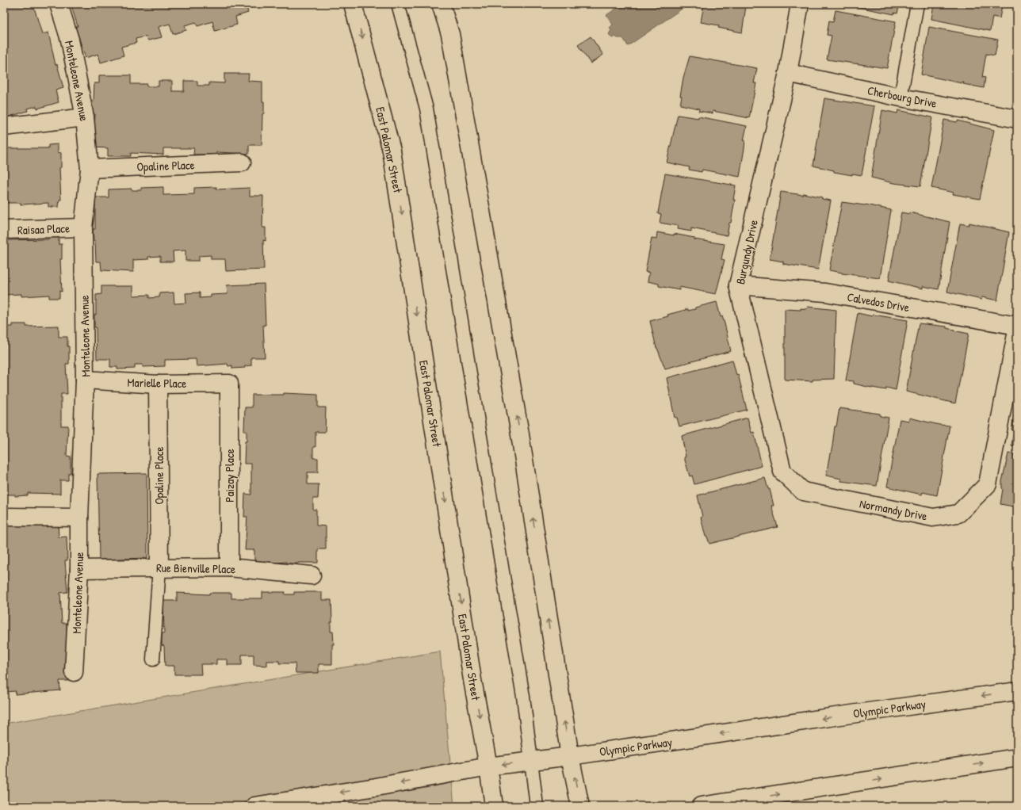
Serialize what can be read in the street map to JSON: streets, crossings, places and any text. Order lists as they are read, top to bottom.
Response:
{
  "streets": {
    "street": [
      "Monteleone Avenue",
      "Cherbourg Drive",
      "East Palomar Street",
      "Opaline Place",
      "Raisaa Place",
      "Burgundy Drive",
      "Calvedos Drive",
      "Marielle Place",
      "Paizay Place",
      "Normandy Drive",
      "Rue Bienville Place",
      "Olympic Parkway"
    ]
  },
  "crossings": [
    ["Monteleone Avenue", "Opaline Place"],
    ["Monteleone Avenue", "Raisaa Place"],
    ["Monteleone Avenue", "Marielle Place"],
    ["Monteleone Avenue", "Rue Bienville Place"],
    ["Cherbourg Drive", "Burgundy Drive"],
    ["East Palomar Street", "Olympic Parkway"],
    ["Opaline Place", "Marielle Place"],
    ["Opaline Place", "Rue Bienville Place"],
    ["Burgundy Drive", "Calvedos Drive"],
    ["Burgundy Drive", "Normandy Drive"],
    ["Marielle Place", "Paizay Place"],
    ["Paizay Place", "Rue Bienville Place"]
  ]
}
